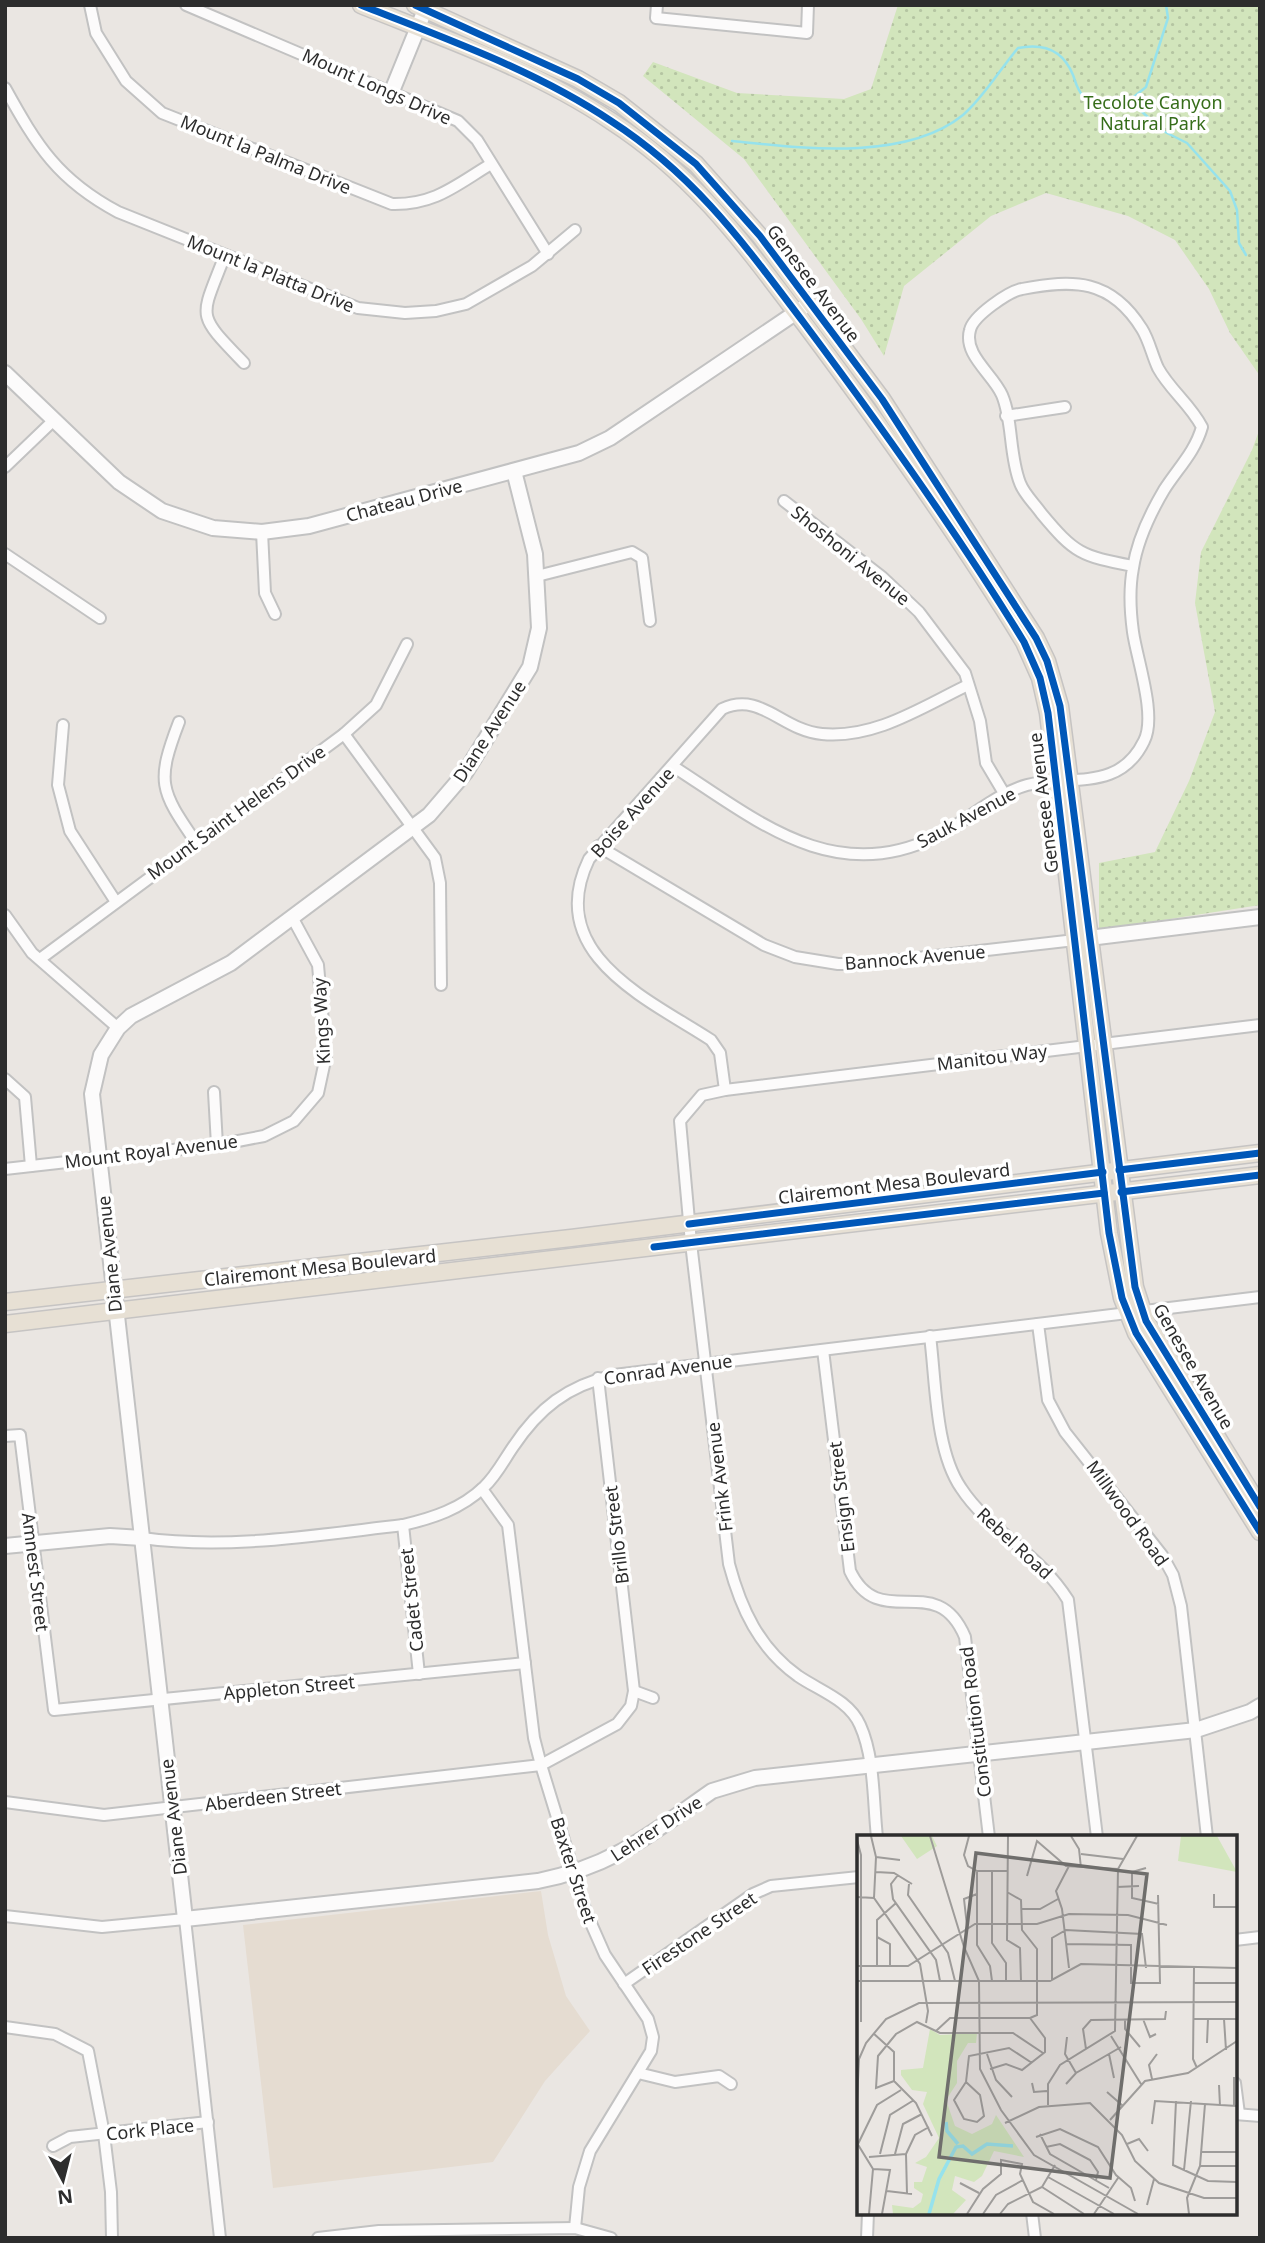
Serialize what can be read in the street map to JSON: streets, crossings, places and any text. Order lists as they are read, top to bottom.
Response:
{
  "streets": {
    "main road": ["Genesee Avenue", "Clairemont Mesa Boulevard"],
    "street": [
      "Mount Longs Drive",
      "Mount la Palma Drive",
      "Mount la Platta Drive",
      "Chateau Drive",
      "Shoshoni Avenue",
      "Diane Avenue",
      "Mount Saint Helens Drive",
      "Boise Avenue",
      "Sauk Avenue",
      "Bannock Avenue",
      "Kings Way",
      "Manitou Way",
      "Mount Royal Avenue",
      "Conrad Avenue",
      "Frink Avenue",
      "Ensign Street",
      "Millwood Road",
      "Brillo Street",
      "Rebel Road",
      "Amnest Street",
      "Cadet Street",
      "Appleton Street",
      "Constitution Road",
      "Aberdeen Street",
      "Lehrer Drive",
      "Baxter Street",
      "Firestone Street",
      "Cork Place"
    ]
  },
  "crossings": [
    ["Mount Longs Drive", "Mount la Palma Drive"],
    ["Mount Longs Drive", "Mount la Platta Drive"],
    ["Genesee Avenue", "Chateau Drive"],
    ["Genesee Avenue", "Sauk Avenue"],
    ["Genesee Avenue", "Bannock Avenue"],
    ["Genesee Avenue", "Manitou Way"],
    ["Genesee Avenue", "Clairemont Mesa Boulevard"],
    ["Genesee Avenue", "Conrad Avenue"],
    ["Chateau Drive", "Diane Avenue"],
    ["Shoshoni Avenue", "Boise Avenue"],
    ["Shoshoni Avenue", "Sauk Avenue"],
    ["Diane Avenue", "Kings Way"],
    ["Diane Avenue", "Mount Royal Avenue"],
    ["Diane Avenue", "Clairemont Mesa Boulevard"],
    ["Diane Avenue", "Conrad Avenue"],
    ["Diane Avenue", "Appleton Street"],
    ["Diane Avenue", "Aberdeen Street"],
    ["Diane Avenue", "Lehrer Drive"],
    ["Diane Avenue", "Cork Place"],
    ["Boise Avenue", "Sauk Avenue"],
    ["Boise Avenue", "Bannock Avenue"],
    ["Boise Avenue", "Manitou Way"],
    ["Boise Avenue", "Frink Avenue"],
    ["Kings Way", "Mount Royal Avenue"],
    ["Manitou Way", "Frink Avenue"],
    ["Clairemont Mesa Boulevard", "Frink Avenue"],
    ["Conrad Avenue", "Frink Avenue"],
    ["Conrad Avenue", "Ensign Street"],
    ["Conrad Avenue", "Millwood Road"],
    ["Conrad Avenue", "Brillo Street"],
    ["Conrad Avenue", "Rebel Road"],
    ["Conrad Avenue", "Amnest Street"],
    ["Conrad Avenue", "Cadet Street"],
    ["Conrad Avenue", "Baxter Street"],
    ["Frink Avenue", "Lehrer Drive"],
    ["Ensign Street", "Constitution Road"],
    ["Millwood Road", "Lehrer Drive"],
    ["Rebel Road", "Lehrer Drive"],
    ["Amnest Street", "Appleton Street"],
    ["Cadet Street", "Appleton Street"],
    ["Appleton Street", "Baxter Street"],
    ["Constitution Road", "Lehrer Drive"],
    ["Aberdeen Street", "Baxter Street"],
    ["Lehrer Drive", "Baxter Street"],
    ["Baxter Street", "Firestone Street"]
  ],
  "parks": ["Tecolote Canyon Natural Park"],
  "north": "bottom"
}
